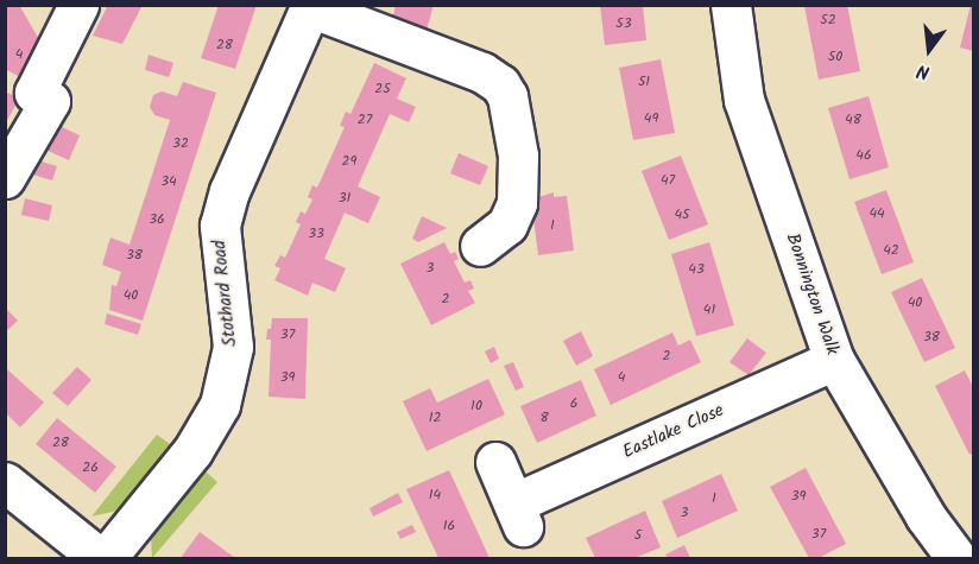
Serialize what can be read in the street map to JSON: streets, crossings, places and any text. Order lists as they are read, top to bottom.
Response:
{
  "streets": {
    "street": ["Stothard Road", "Bonnington Walk", "Eastlake Close"]
  },
  "crossings": [
    ["Bonnington Walk", "Eastlake Close"]
  ],
  "house_numbers": [
    "52",
    "53",
    "28",
    "4",
    "50",
    "51",
    "25",
    "49",
    "27",
    "48",
    "32",
    "46",
    "29",
    "47",
    "34",
    "31",
    "44",
    "45",
    "36",
    "1",
    "33",
    "42",
    "38",
    "3",
    "43",
    "40",
    "2",
    "40",
    "41",
    "37",
    "38",
    "2",
    "39",
    "4",
    "6",
    "10",
    "12",
    "8",
    "28",
    "26",
    "14",
    "39",
    "1",
    "3",
    "16",
    "37",
    "5"
  ],
  "north": "bottom"
}
